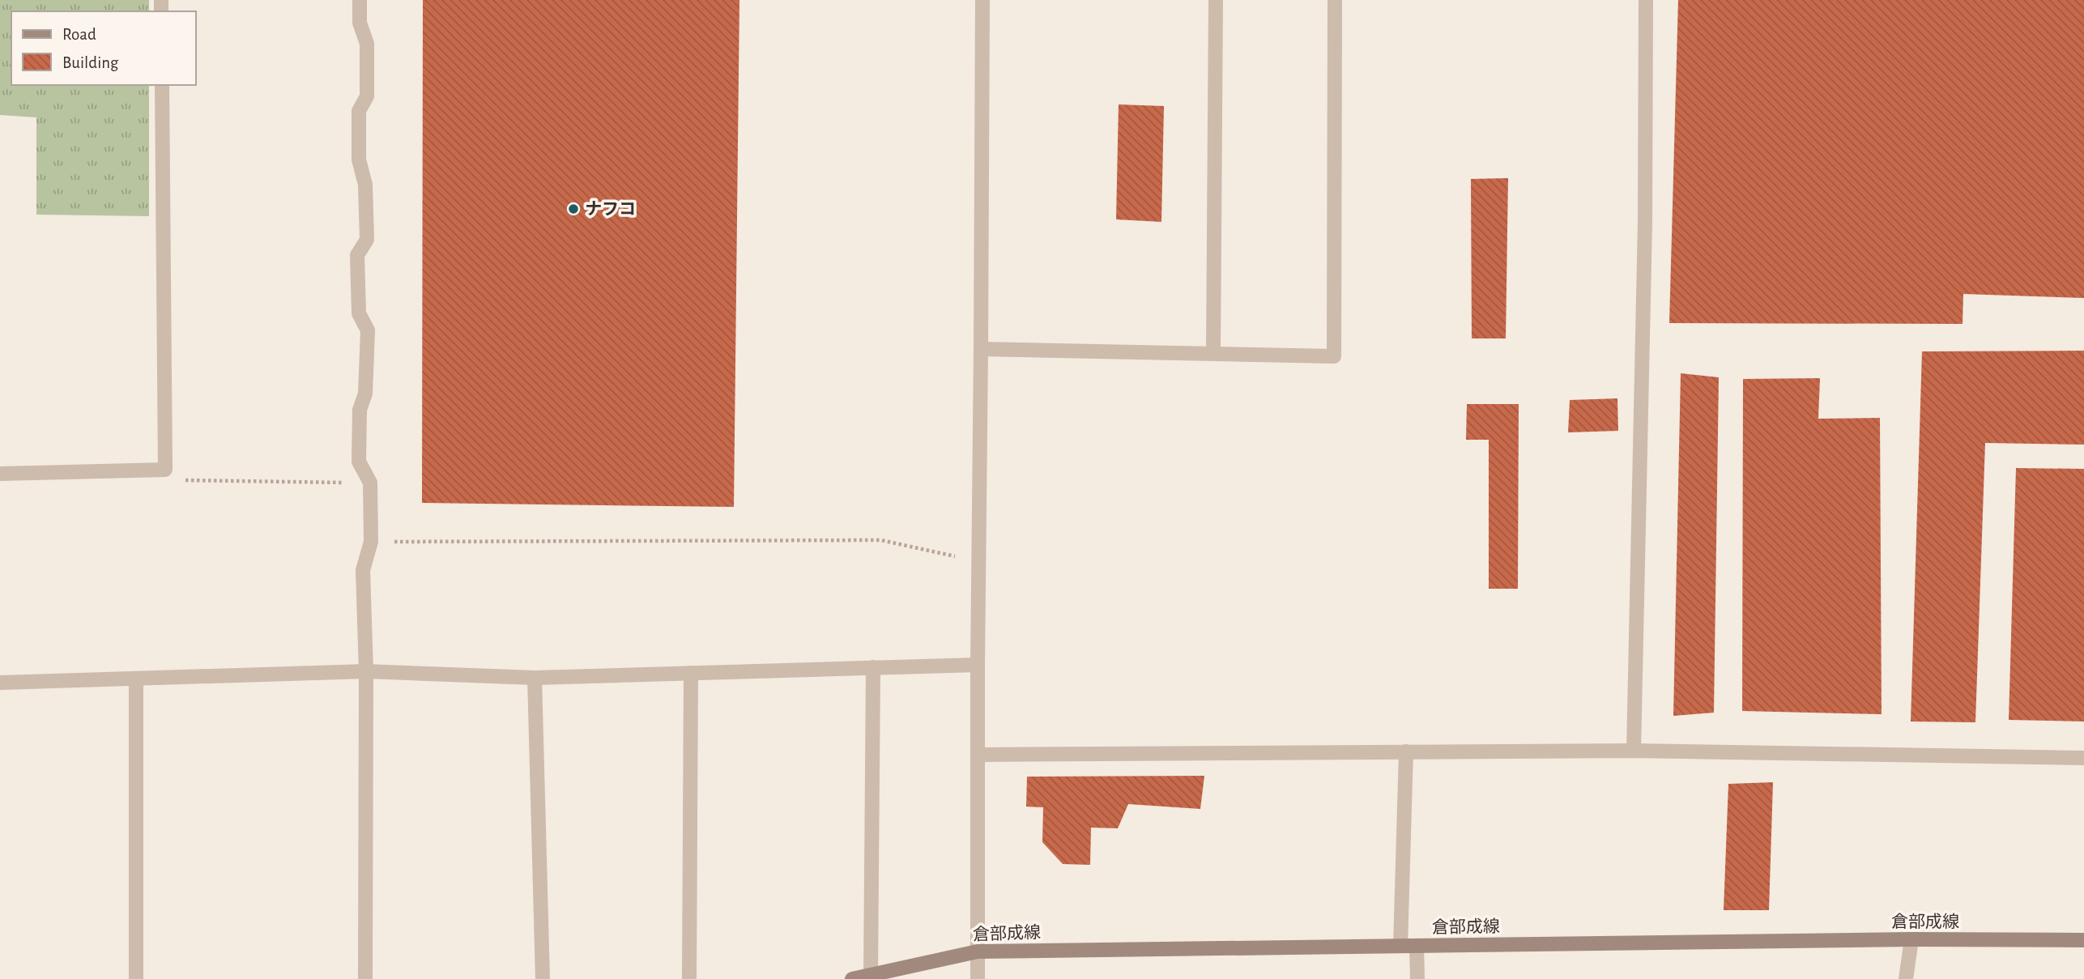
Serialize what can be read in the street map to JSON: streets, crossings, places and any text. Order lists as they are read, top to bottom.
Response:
{
  "streets": {
    "main road": ["倉部成線"]
  },
  "places": ["ナフコ"],
  "legend": ["Road", "Building"]
}
